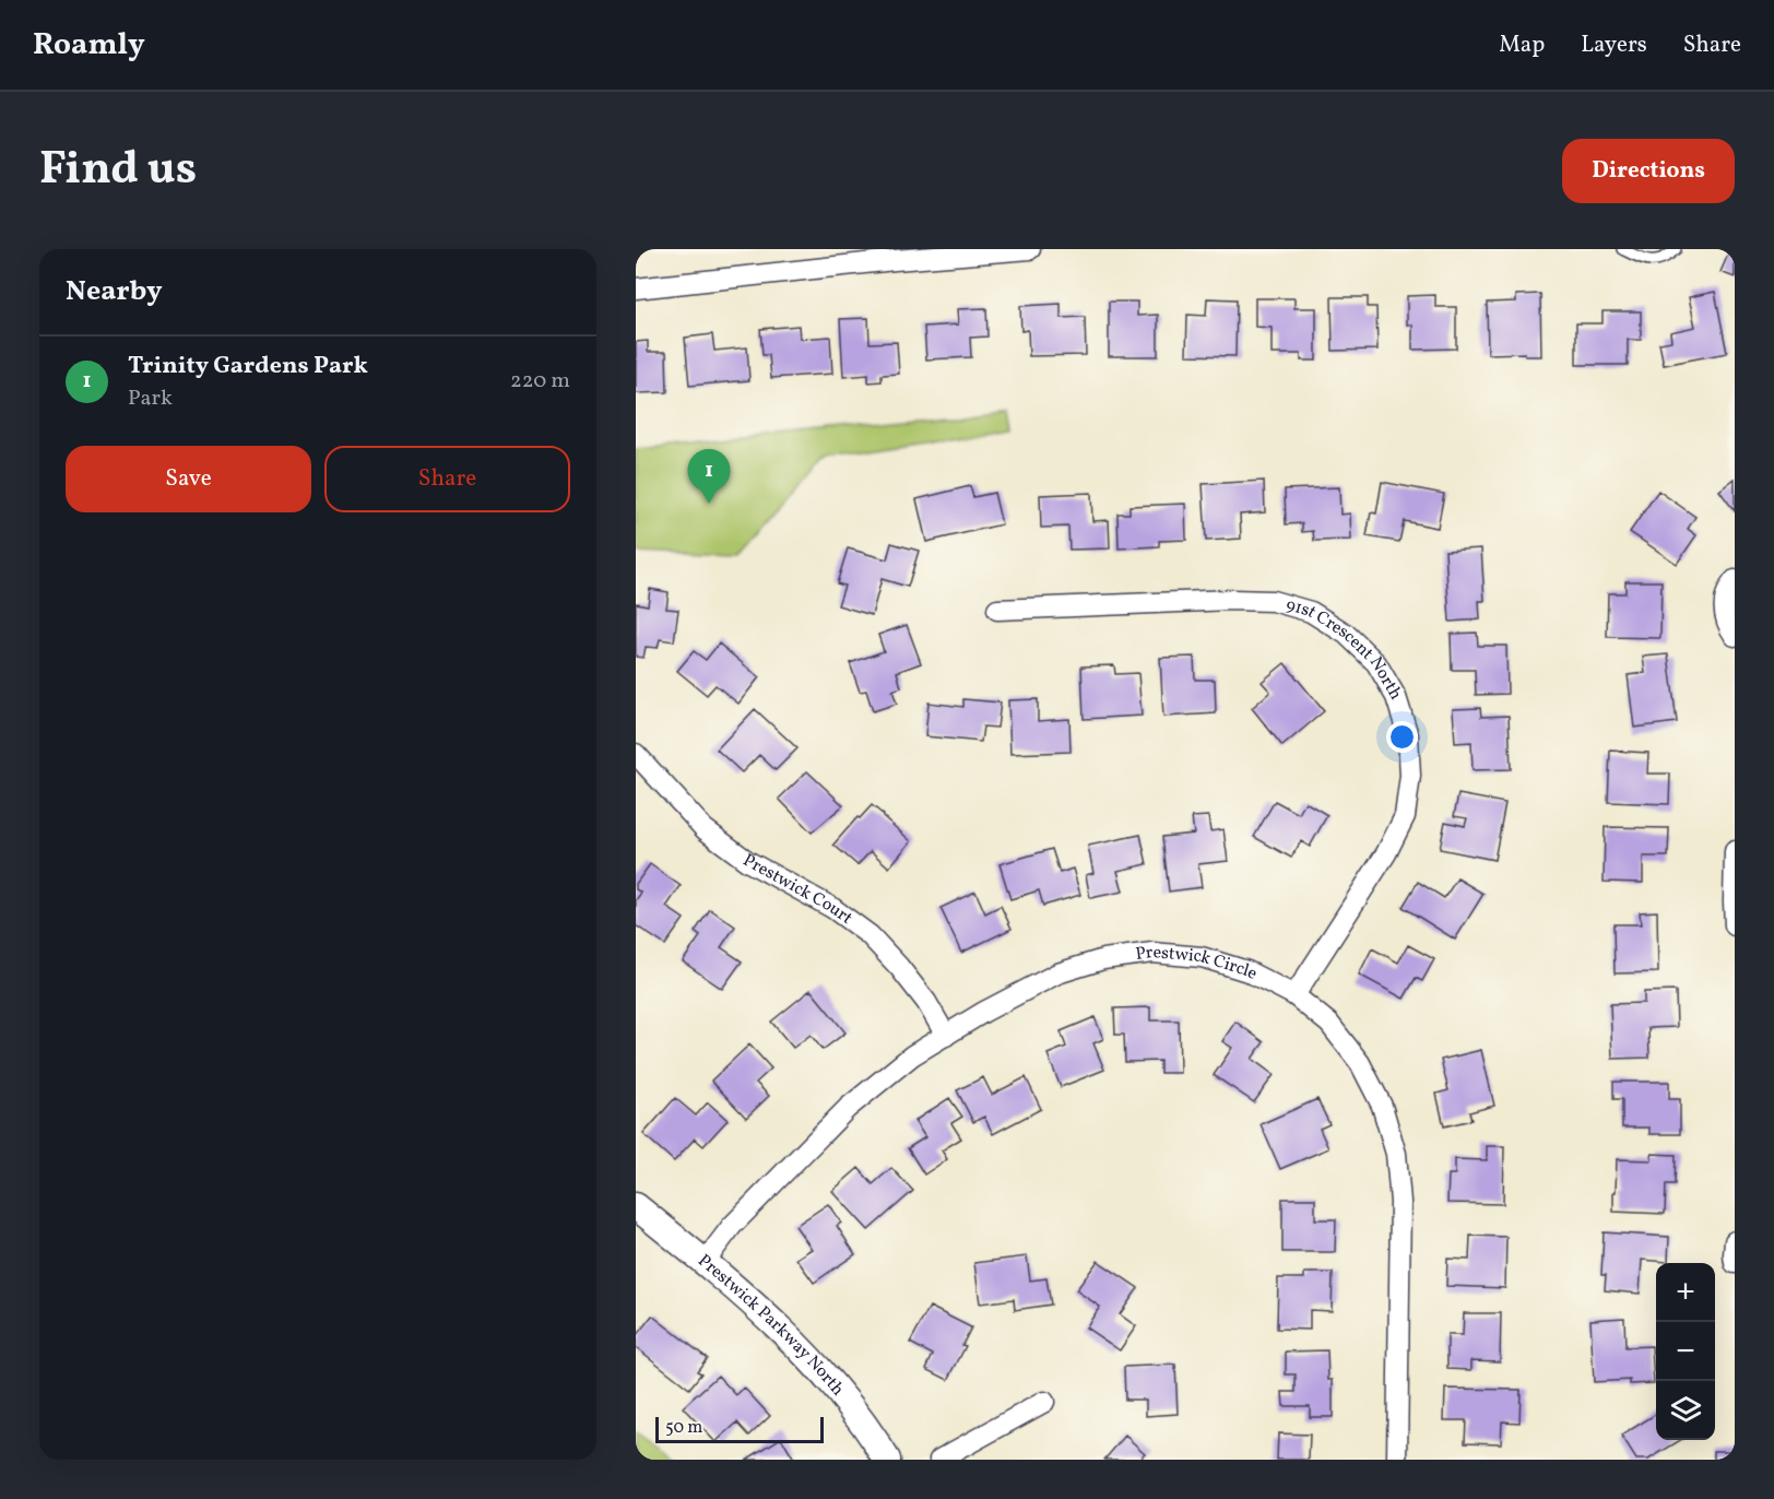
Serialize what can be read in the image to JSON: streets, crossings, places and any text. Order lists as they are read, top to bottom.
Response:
{
  "streets": {
    "street": [
      "91st Crescent North",
      "Prestwick Court",
      "Prestwick Circle",
      "Prestwick Parkway North"
    ]
  },
  "crossings": [
    ["91st Crescent North", "Prestwick Circle"],
    ["Prestwick Court", "Prestwick Circle"],
    ["Prestwick Circle", "Prestwick Parkway North"]
  ],
  "scale_bar": "50 m",
  "page": {
    "header": "Roamly",
    "nav": ["Map", "Layers", "Share"],
    "title": "Find us",
    "buttons": [
      "Directions",
      ["Save", "Share"]
    ],
    "heading": "Nearby",
    "list": [
      {
        "mark": "1",
        "name": "Trinity Gardens Park",
        "note": "Park",
        "value": "220 m"
      }
    ],
    "pins": "1",
    "map_buttons": ["+", "−"],
    "scale": "50 m"
  }
}
